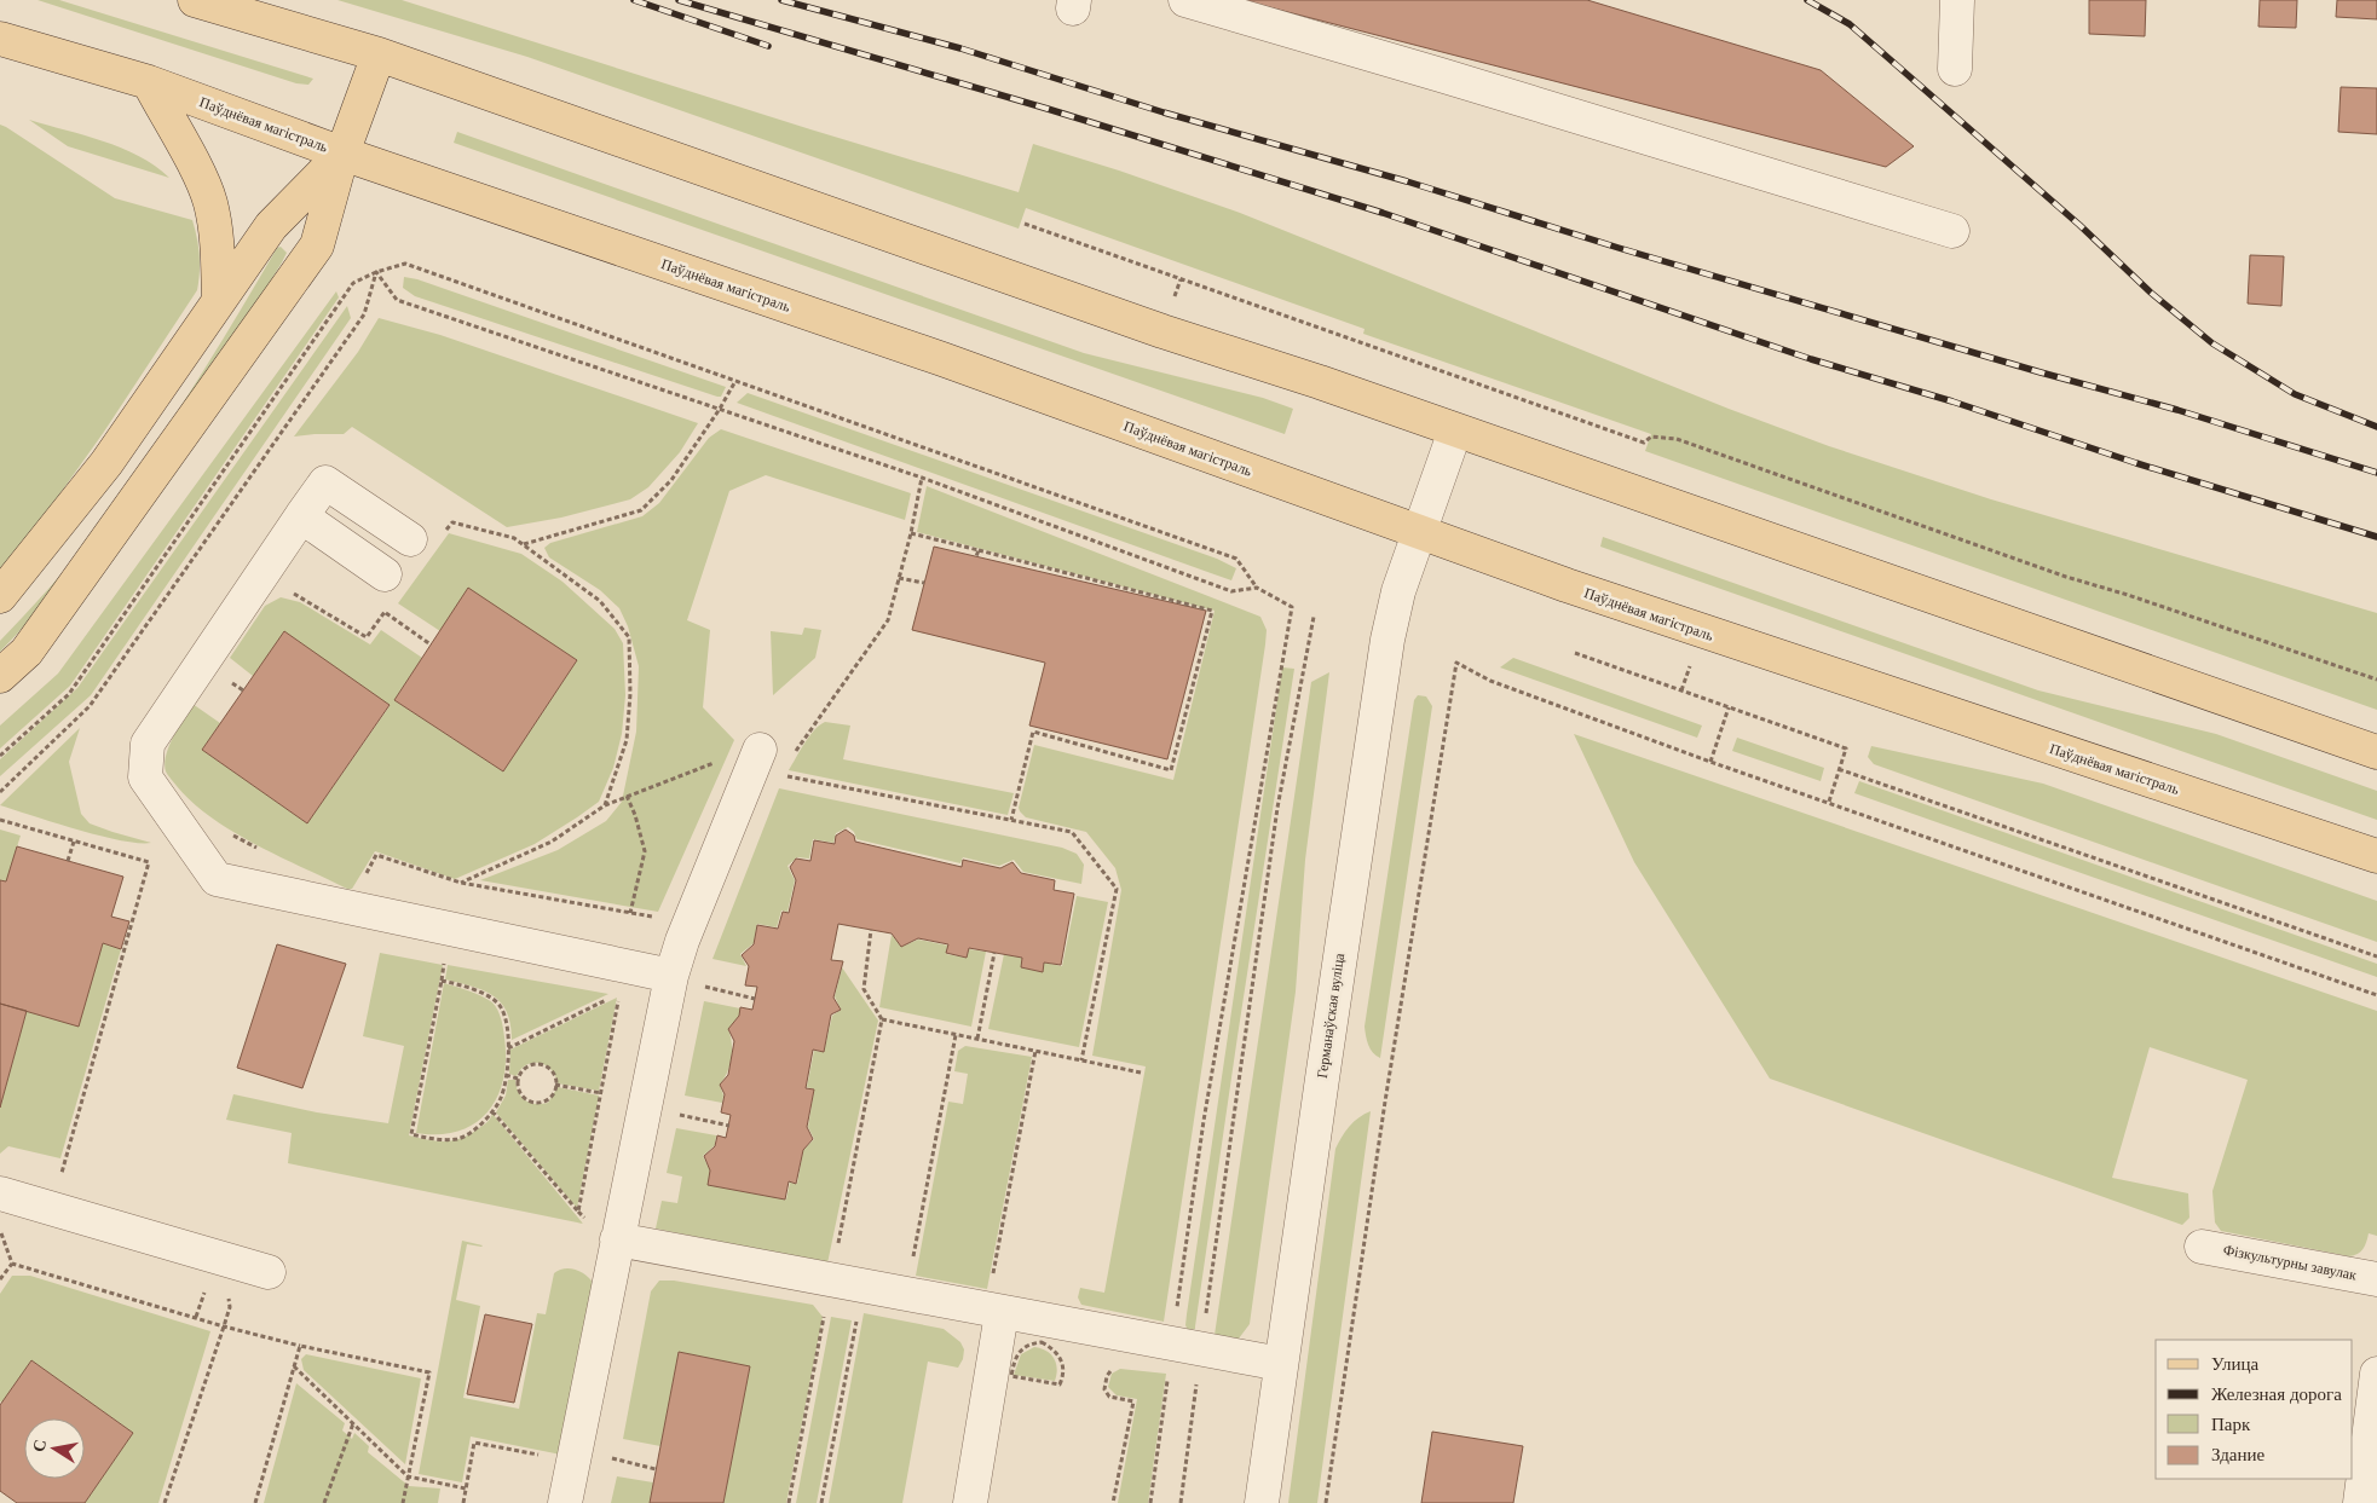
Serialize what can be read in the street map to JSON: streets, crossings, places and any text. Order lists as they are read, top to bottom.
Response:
{
  "streets": {
    "main road": ["Паўднёвая магістраль"],
    "street": ["Германаўская вуліца", "Фізкультурны завулак"]
  },
  "crossings": [
    ["Паўднёвая магістраль", "Германаўская вуліца"]
  ],
  "legend": [
    "Улица",
    "Железная дорога",
    "Парк",
    "Здание"
  ],
  "north": "left"
}
